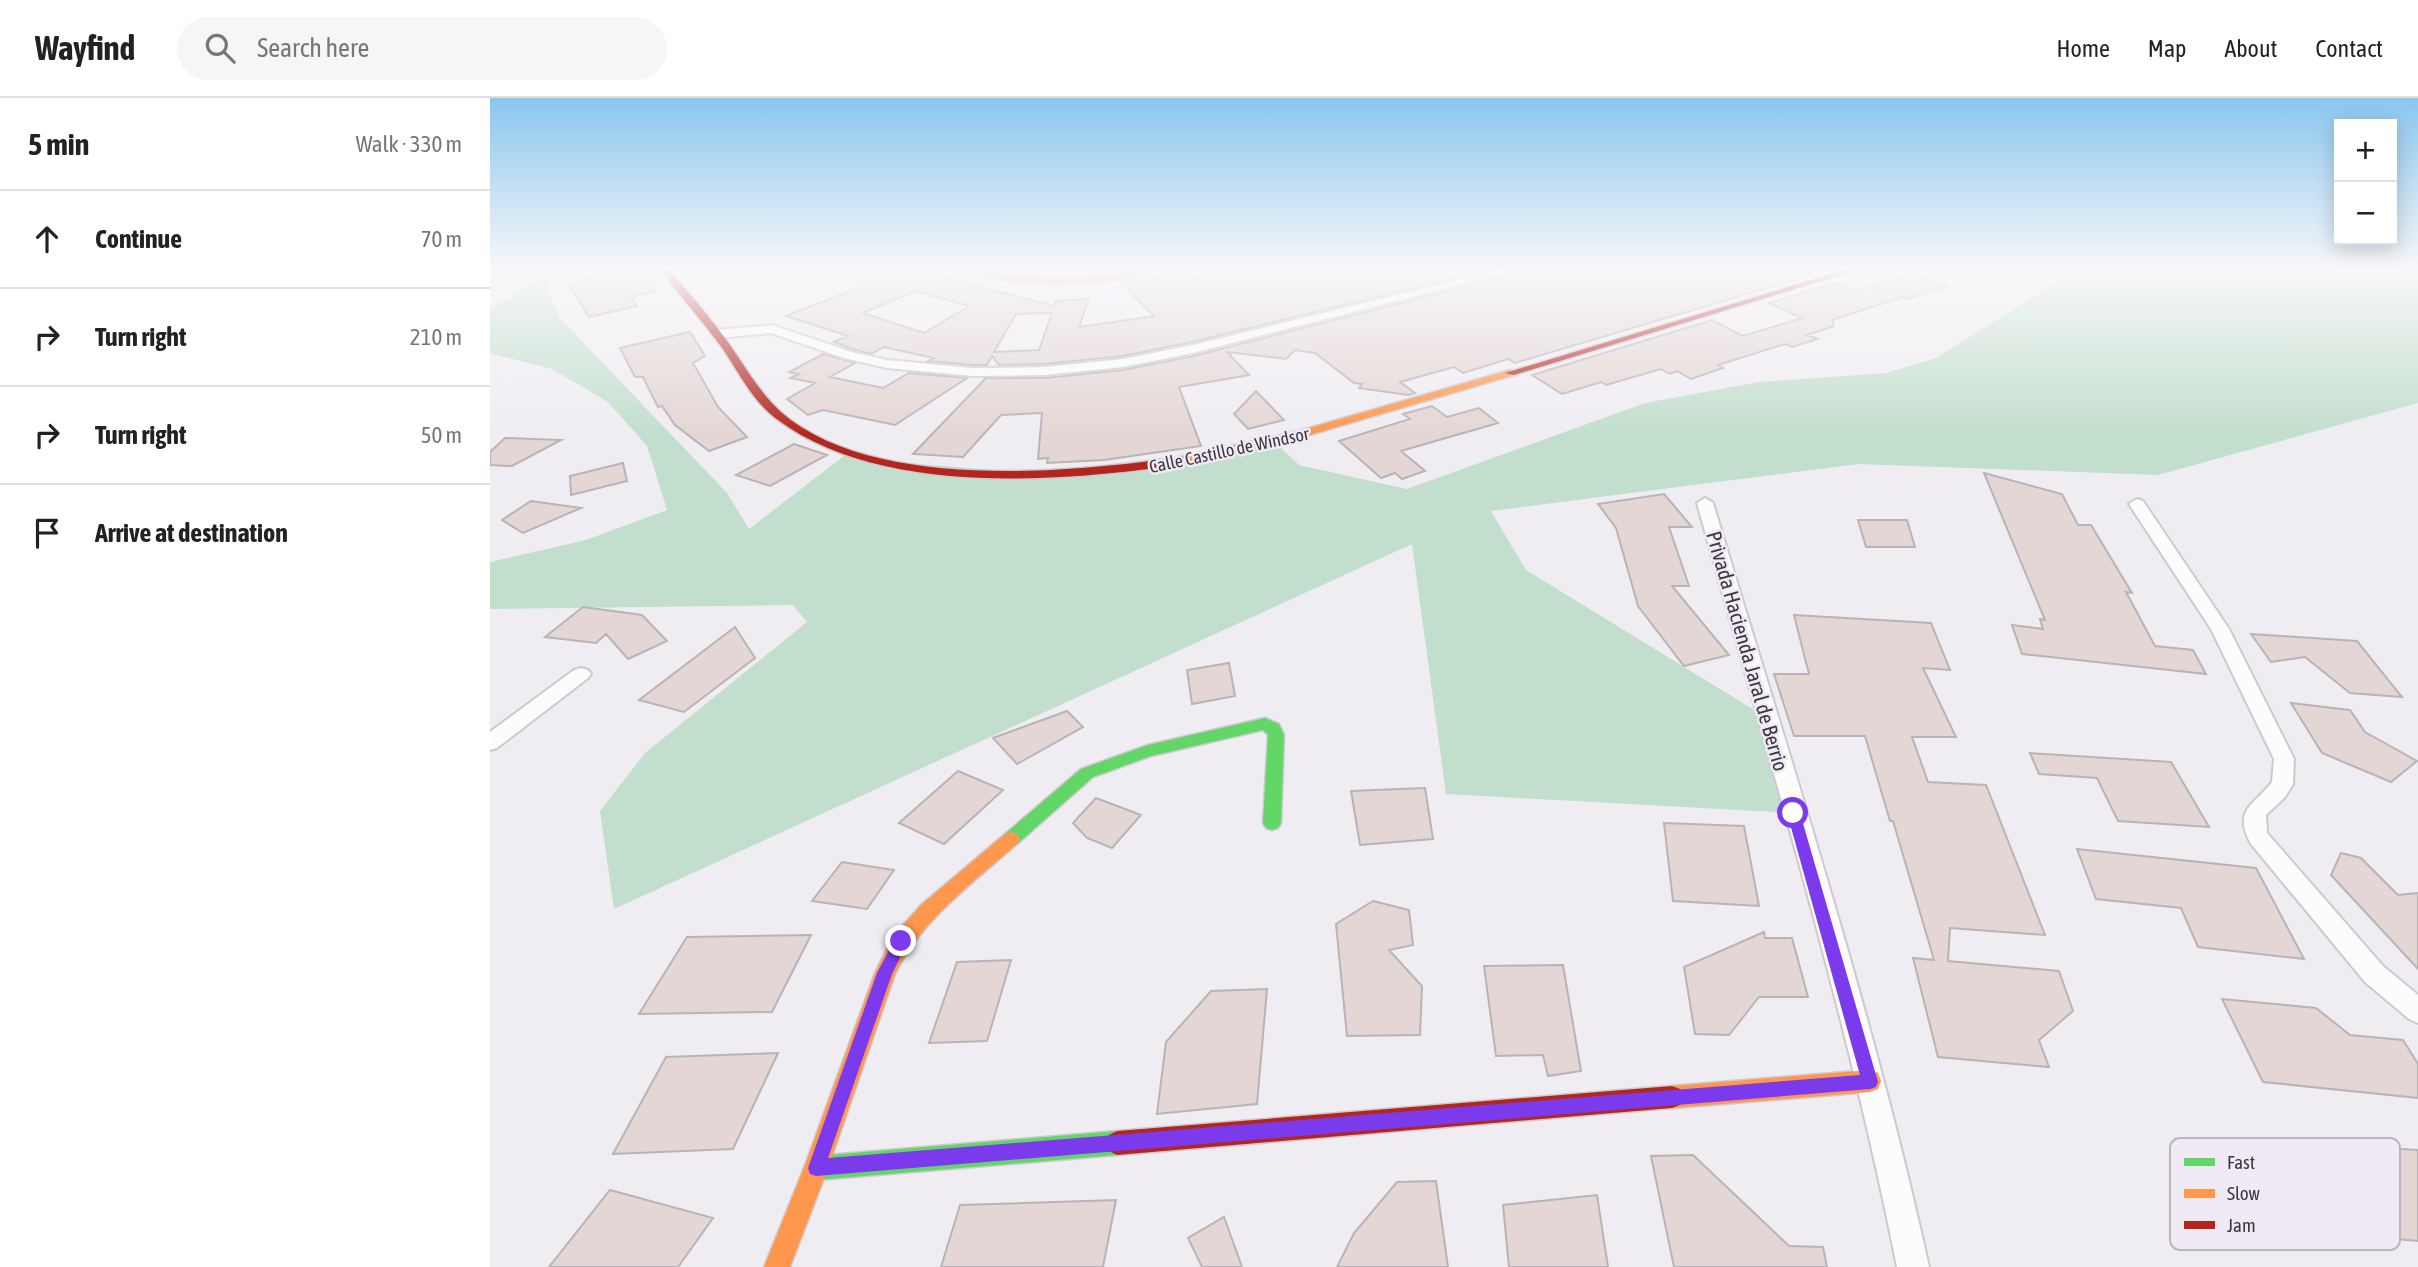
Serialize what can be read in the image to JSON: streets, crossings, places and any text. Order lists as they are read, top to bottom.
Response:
{
  "streets": {
    "street": ["Calle Castillo de Windsor", "Privada Hacienda Jaral de Berrio"]
  },
  "legend": ["Fast", "Slow", "Jam"],
  "page": {
    "header": "Wayfind",
    "search": "Search here",
    "nav": [
      "Home",
      "Map",
      "About",
      "Contact"
    ],
    "heading": ["5 min", "Walk · 330 m"],
    "map_buttons": ["+", "−"],
    "list": [
      ["Continue", "70 m"],
      ["Turn right", "210 m"],
      ["Turn right", "50 m"],
      "Arrive at destination"
    ]
  }
}
